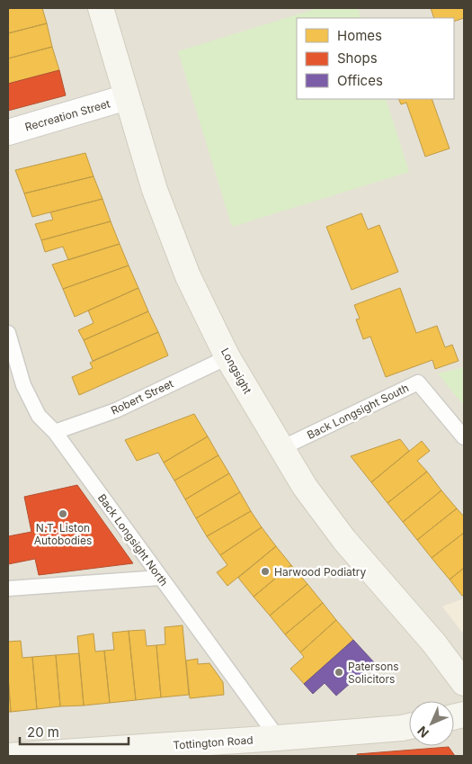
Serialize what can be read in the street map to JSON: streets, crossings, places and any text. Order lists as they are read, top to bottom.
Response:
{
  "streets": {
    "main road": ["Longsight", "Tottington Road"],
    "street": ["Recreation Street"],
    "lane": ["Robert Street", "Back Longsight South", "Back Longsight North"]
  },
  "crossings": [
    ["Recreation Street", "Longsight"],
    ["Longsight", "Robert Street"],
    ["Longsight", "Back Longsight South"],
    ["Robert Street", "Back Longsight North"],
    ["Back Longsight North", "Tottington Road"]
  ],
  "places": ["N.T. Liston Autobodies", "Harwood Podiatry", "Patersons Solicitors"],
  "legend": ["Homes", "Shops", "Offices"],
  "scale_bar": "20 m",
  "north": "bottom left"
}
